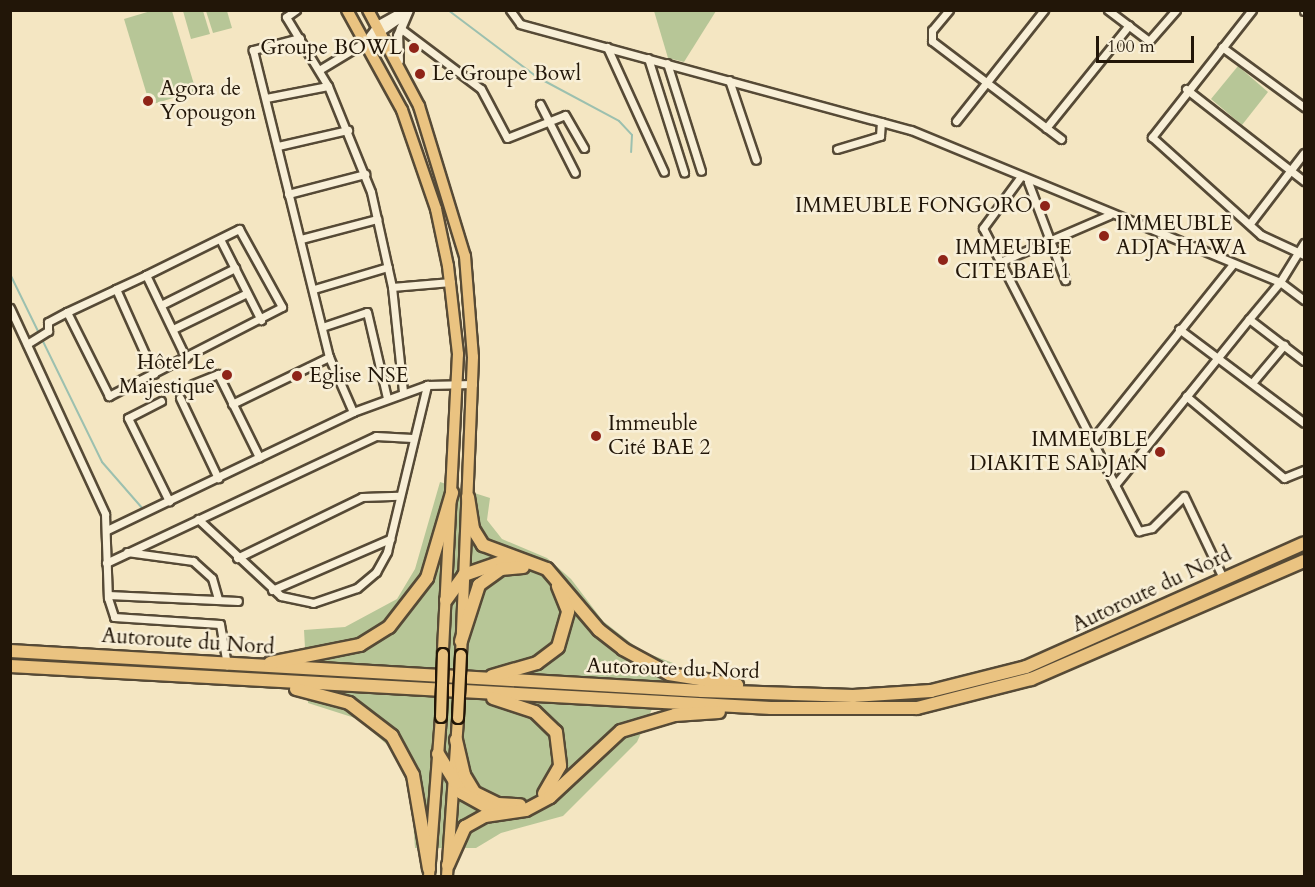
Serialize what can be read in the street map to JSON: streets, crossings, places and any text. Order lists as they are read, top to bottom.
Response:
{
  "streets": {
    "highway": ["Autoroute du Nord"]
  },
  "places": [
    "Groupe BOWL",
    "Le Groupe Bowl",
    "Agora de Yopougon",
    "IMMEUBLE FONGORO",
    "IMMEUBLE ADJA HAWA",
    "IMMEUBLE CITE BAE 1",
    "Hôtel Le Majestique",
    "Eglise NSE",
    "Immeuble Cité BAE 2",
    "IMMEUBLE DIAKITE SADJAN"
  ],
  "scale_bar": "100 m"
}
